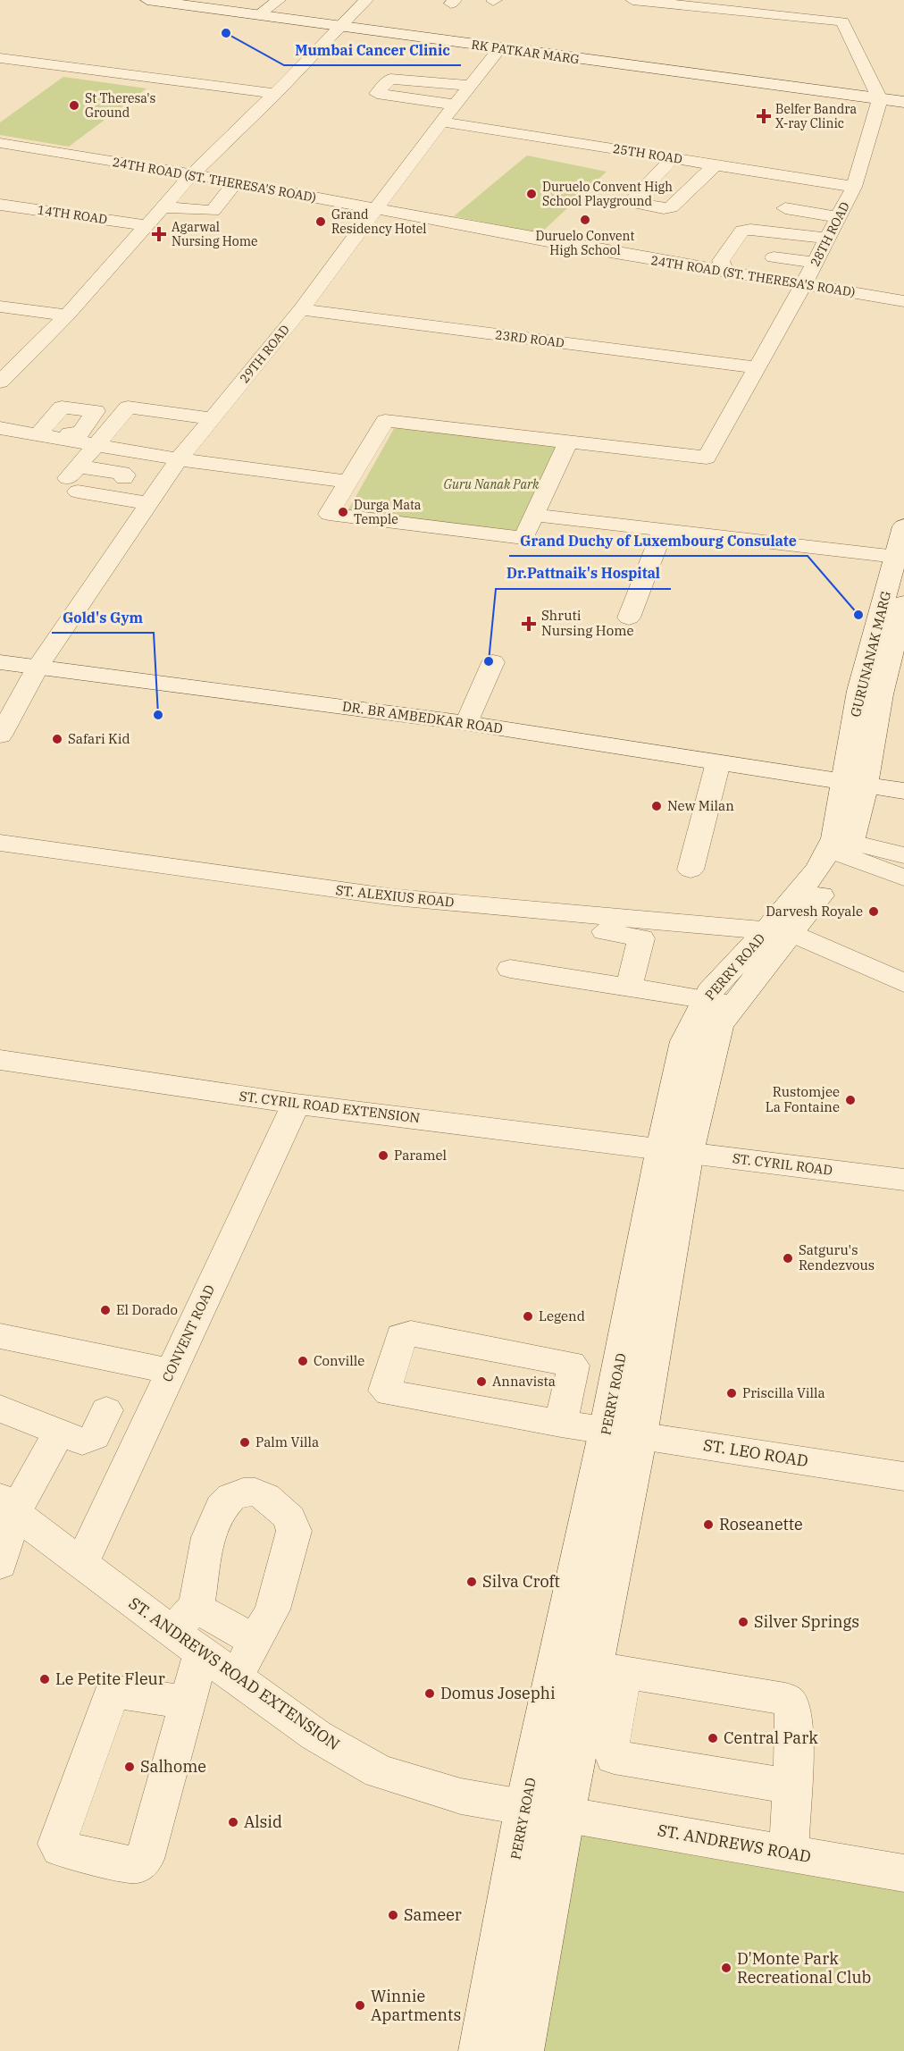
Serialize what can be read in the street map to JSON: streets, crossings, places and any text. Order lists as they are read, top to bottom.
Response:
{
  "streets": {
    "main road": [
      "RK PATKAR MARG",
      "GURUNANAK MARG",
      "DR. BR AMBEDKAR ROAD",
      "PERRY ROAD"
    ],
    "street": [
      "25TH ROAD",
      "24TH ROAD (ST. THERESA'S ROAD)",
      "14TH ROAD",
      "28TH ROAD",
      "23RD ROAD",
      "29TH ROAD",
      "ST. ALEXIUS ROAD",
      "ST. CYRIL ROAD EXTENSION",
      "ST. CYRIL ROAD",
      "CONVENT ROAD",
      "ST. LEO ROAD",
      "ST. ANDREWS ROAD EXTENSION",
      "ST. ANDREWS ROAD"
    ]
  },
  "crossings": [
    ["RK PATKAR MARG", "28TH ROAD"],
    ["RK PATKAR MARG", "29TH ROAD"],
    ["25TH ROAD", "28TH ROAD"],
    ["25TH ROAD", "29TH ROAD"],
    ["24TH ROAD (ST. THERESA'S ROAD)", "28TH ROAD"],
    ["24TH ROAD (ST. THERESA'S ROAD)", "29TH ROAD"],
    ["28TH ROAD", "23RD ROAD"],
    ["23RD ROAD", "29TH ROAD"],
    ["29TH ROAD", "DR. BR AMBEDKAR ROAD"],
    ["GURUNANAK MARG", "DR. BR AMBEDKAR ROAD"],
    ["GURUNANAK MARG", "PERRY ROAD"],
    ["DR. BR AMBEDKAR ROAD", "PERRY ROAD"],
    ["ST. ALEXIUS ROAD", "PERRY ROAD"],
    ["PERRY ROAD", "ST. CYRIL ROAD EXTENSION"],
    ["PERRY ROAD", "ST. CYRIL ROAD"],
    ["PERRY ROAD", "ST. LEO ROAD"],
    ["PERRY ROAD", "ST. ANDREWS ROAD EXTENSION"],
    ["PERRY ROAD", "ST. ANDREWS ROAD"],
    ["ST. CYRIL ROAD EXTENSION", "ST. CYRIL ROAD"],
    ["ST. CYRIL ROAD EXTENSION", "CONVENT ROAD"],
    ["CONVENT ROAD", "ST. ANDREWS ROAD EXTENSION"],
    ["ST. ANDREWS ROAD EXTENSION", "ST. ANDREWS ROAD"]
  ],
  "parks": ["Guru Nanak Park"],
  "places": {
    "other": [
      "Mumbai Cancer Clinic",
      "St Theresa's Ground",
      "Duruelo Convent High School Playground",
      "Duruelo Convent High School",
      "Grand Residency Hotel",
      "Durga Mata Temple",
      "Grand Duchy of Luxembourg Consulate",
      "Dr.Pattnaik's Hospital",
      "Gold's Gym",
      "Safari Kid",
      "New Milan",
      "Darvesh Royale",
      "Rustomjee La Fontaine",
      "Paramel",
      "Satguru's Rendezvous",
      "El Dorado",
      "Legend",
      "Conville",
      "Annavista",
      "Priscilla Villa",
      "Palm Villa",
      "Roseanette",
      "Silva Croft",
      "Silver Springs",
      "Le Petite Fleur",
      "Domus Josephi",
      "Central Park",
      "Salhome",
      "Alsid",
      "Sameer",
      "D'Monte Park Recreational Club",
      "Winnie Apartments"
    ],
    "health": ["Belfer Bandra X-ray Clinic", "Agarwal Nursing Home", "Shruti Nursing Home"]
  }
}
